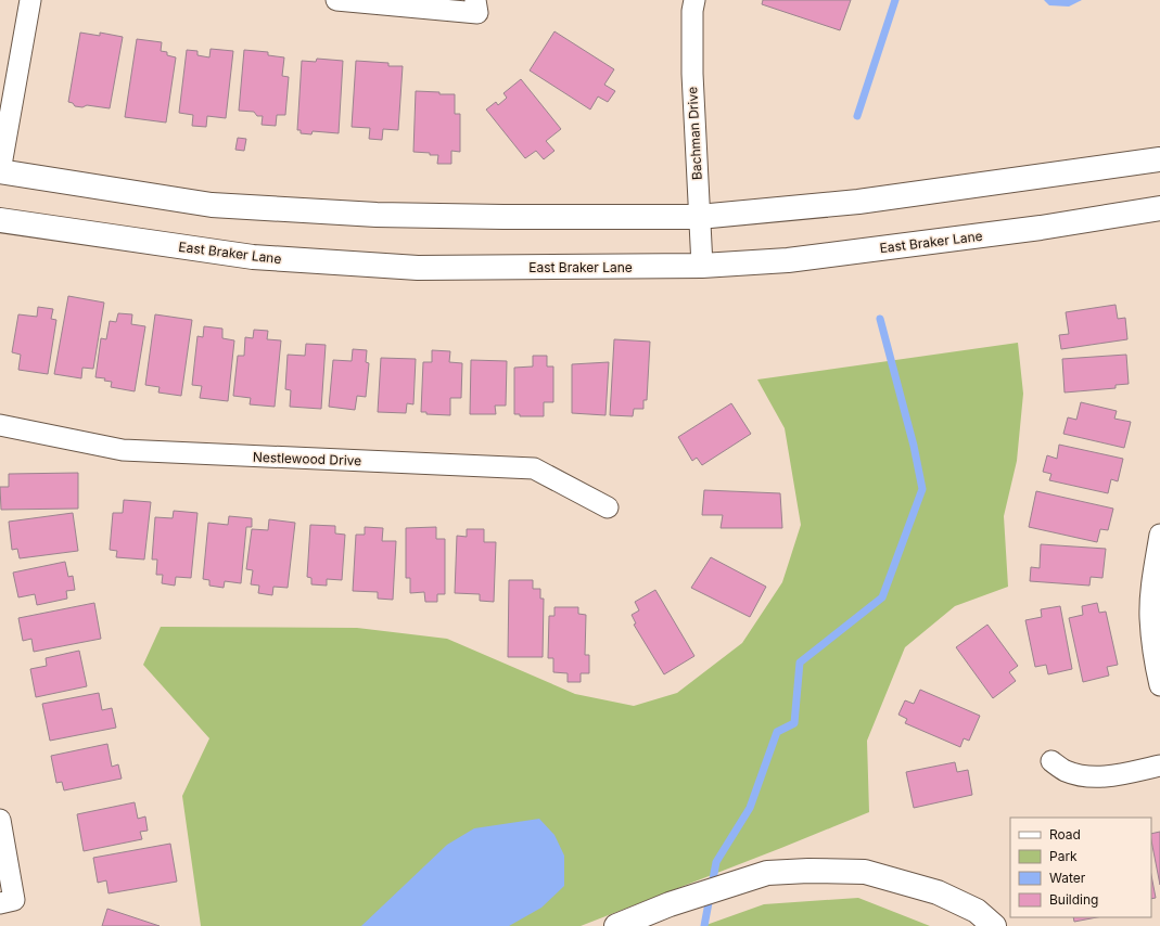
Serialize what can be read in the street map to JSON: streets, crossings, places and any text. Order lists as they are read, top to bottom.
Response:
{
  "streets": {
    "street": ["Bachman Drive", "East Braker Lane", "Nestlewood Drive"]
  },
  "crossings": [
    ["Bachman Drive", "East Braker Lane"]
  ],
  "legend": [
    "Road",
    "Park",
    "Water",
    "Building"
  ]
}
